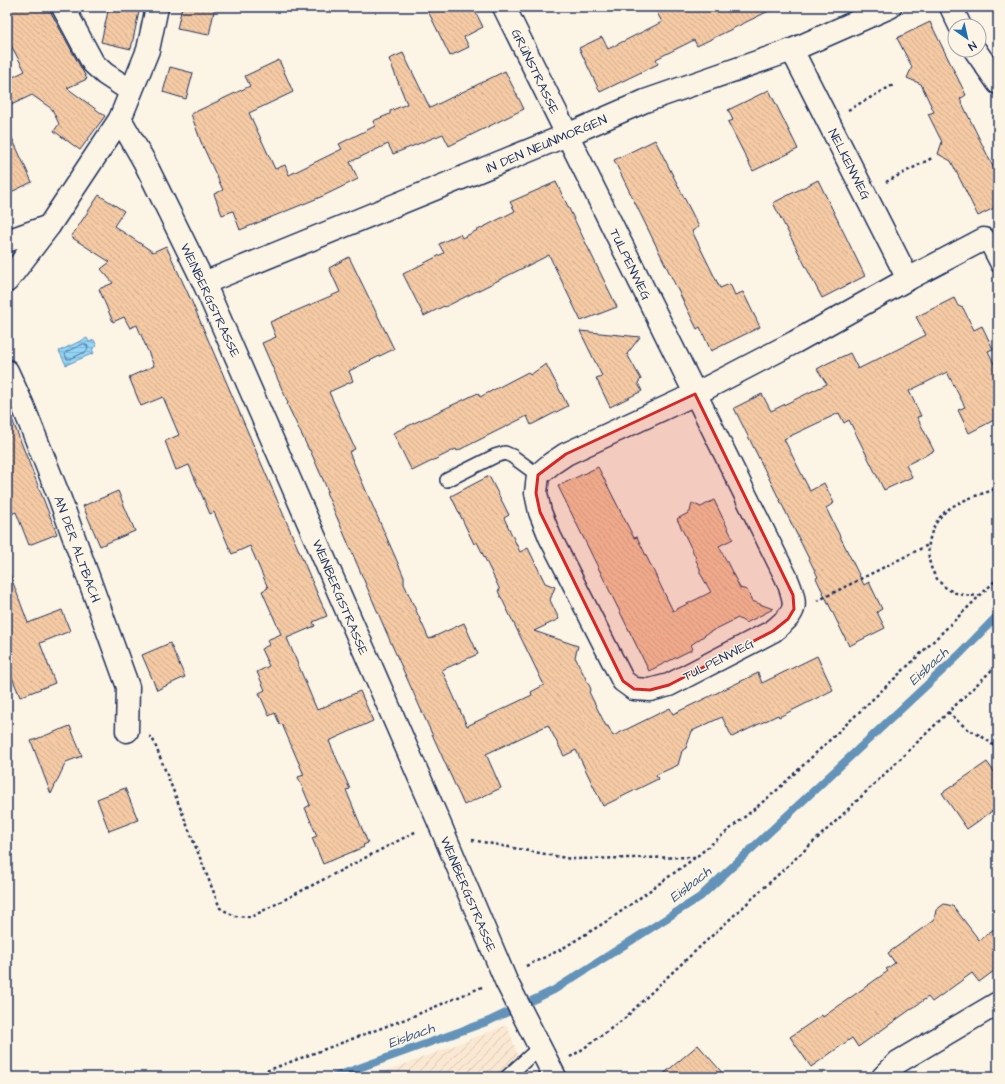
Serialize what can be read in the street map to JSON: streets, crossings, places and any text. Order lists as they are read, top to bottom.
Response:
{
  "streets": {
    "street": [
      "GRÜNSTRASSE",
      "IN DEN NEUNMORGEN",
      "NELKENWEG",
      "TULPENWEG",
      "WEINBERGSTRASSE",
      "AN DER ALTBACH"
    ]
  },
  "crossings": [
    ["GRÜNSTRASSE", "IN DEN NEUNMORGEN"],
    ["GRÜNSTRASSE", "TULPENWEG"],
    ["IN DEN NEUNMORGEN", "NELKENWEG"],
    ["IN DEN NEUNMORGEN", "TULPENWEG"],
    ["IN DEN NEUNMORGEN", "WEINBERGSTRASSE"]
  ],
  "water": ["Eisbach"],
  "north": "bottom right"
}
